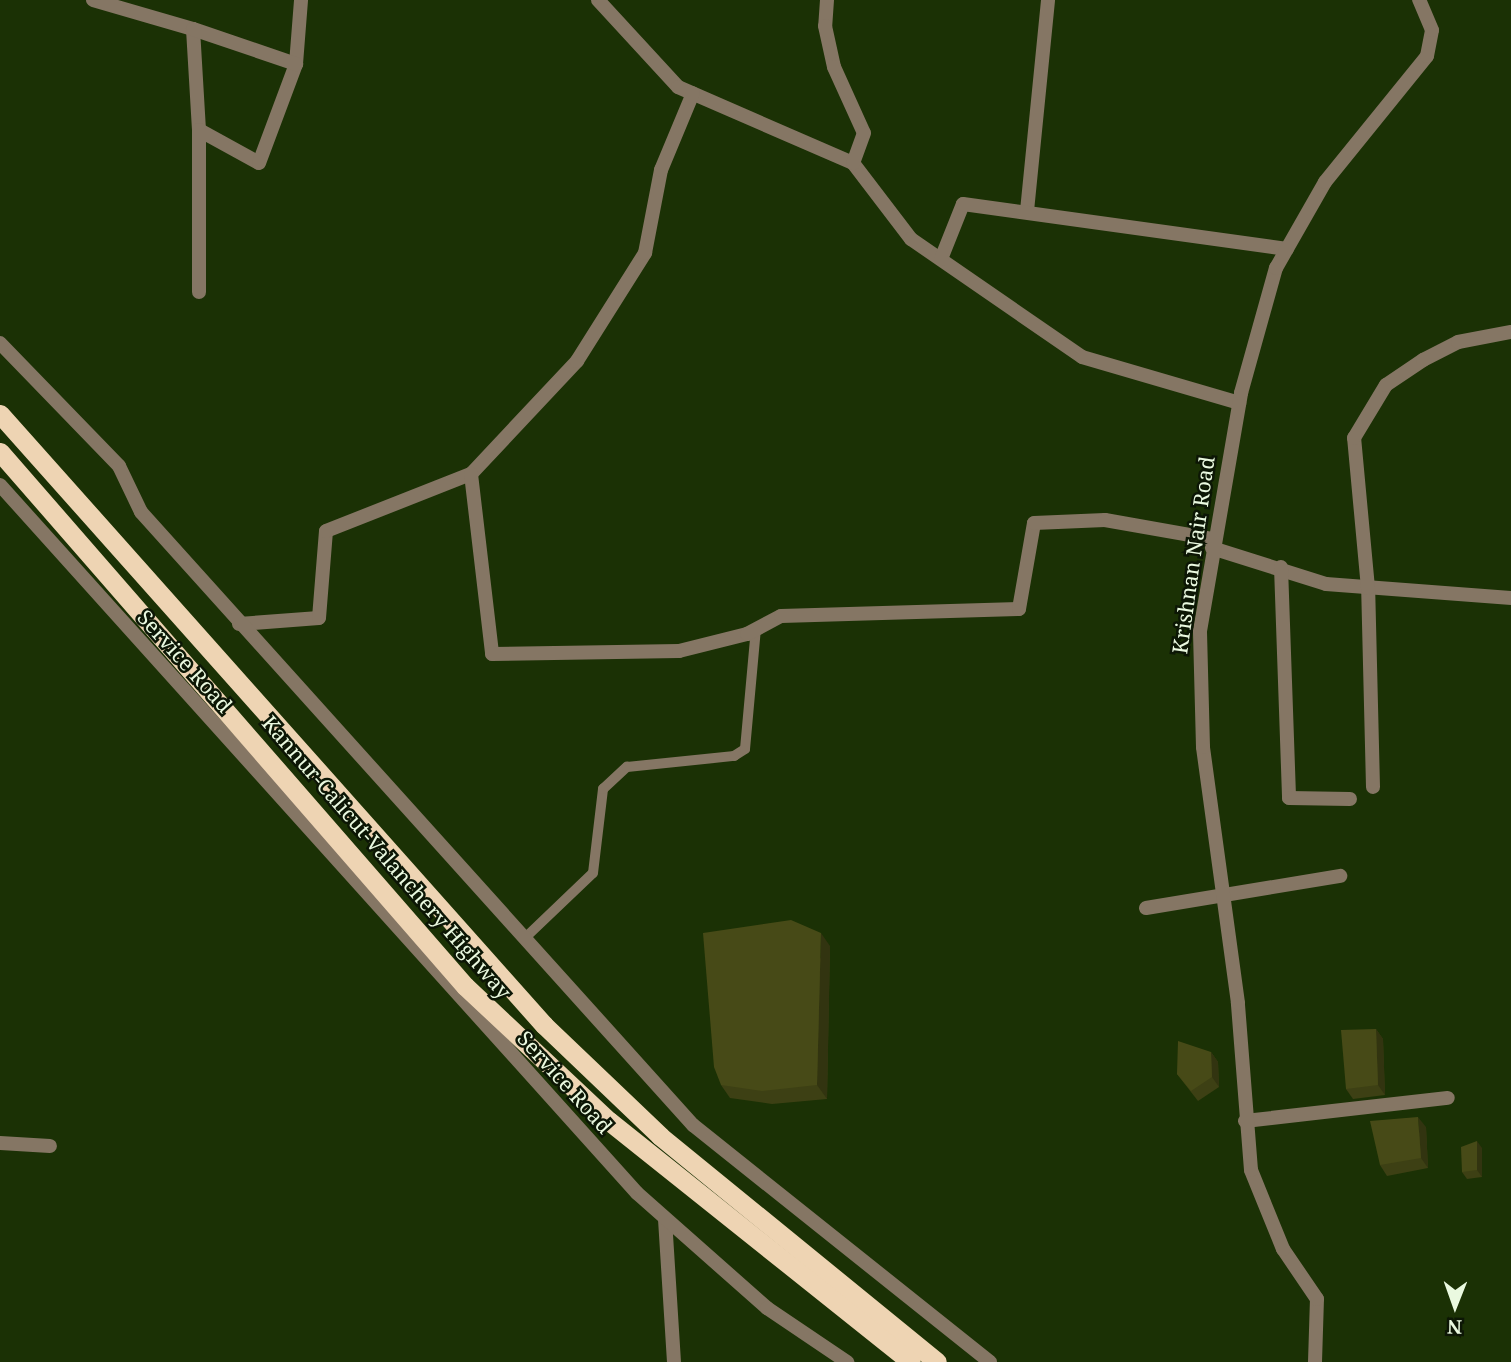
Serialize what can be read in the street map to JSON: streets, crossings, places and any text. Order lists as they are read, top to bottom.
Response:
{
  "streets": {
    "highway": ["Kannur-Calicut-Valanchery Highway"],
    "street": ["Krishnan Nair Road", "Service Road"]
  },
  "north": "bottom"
}
